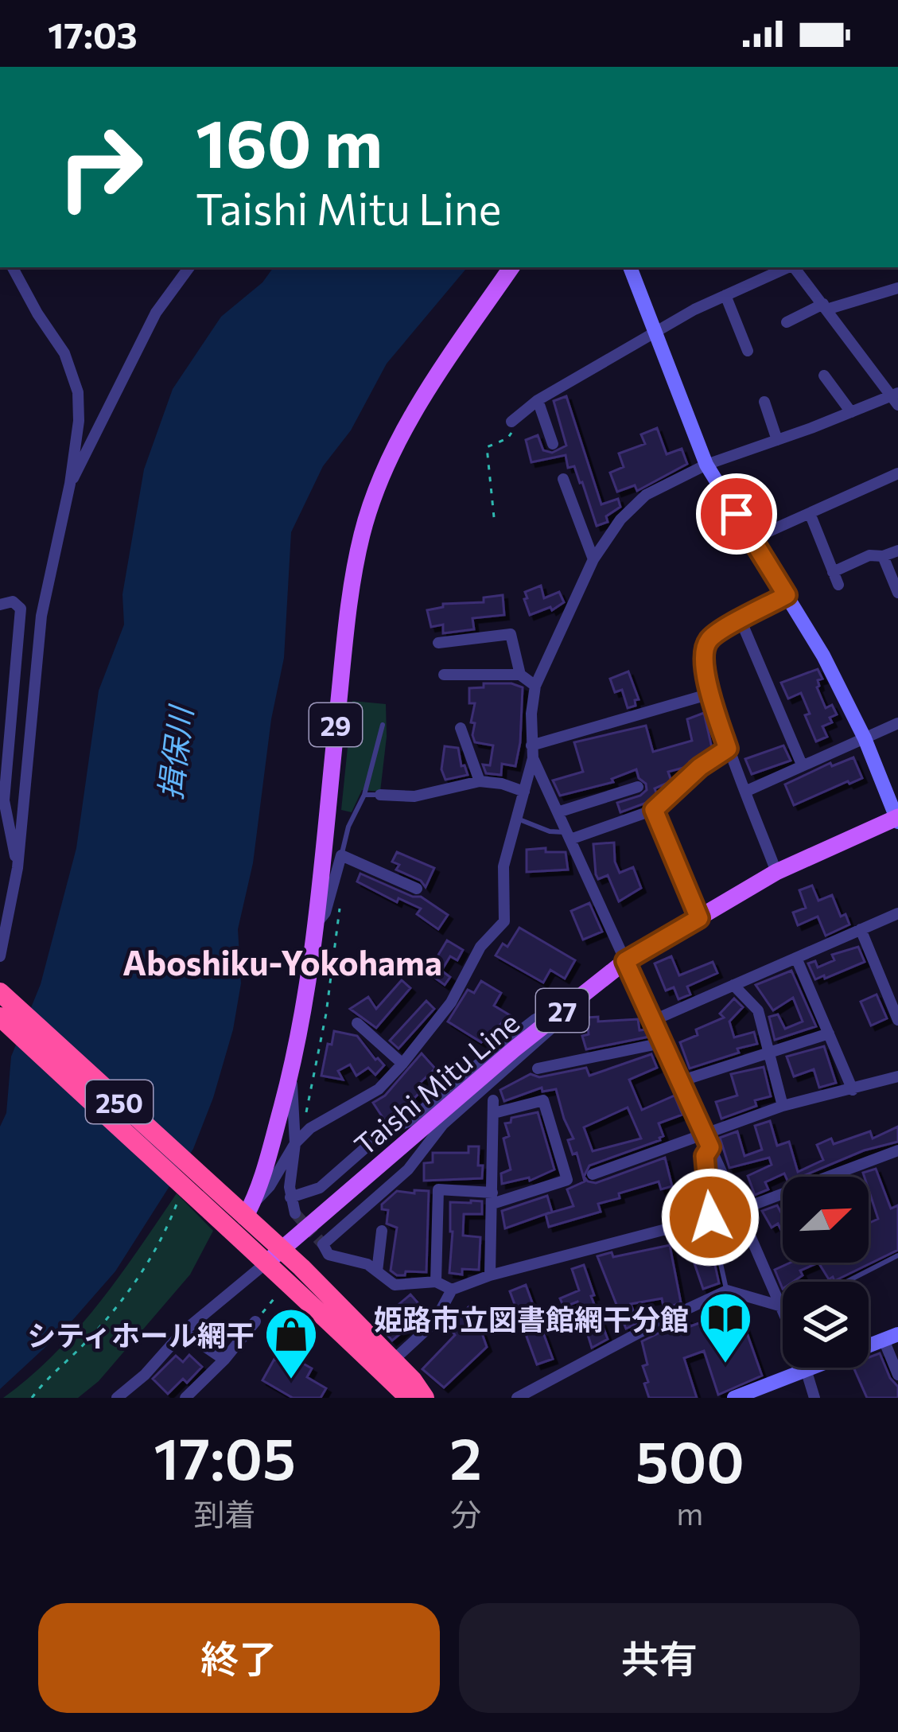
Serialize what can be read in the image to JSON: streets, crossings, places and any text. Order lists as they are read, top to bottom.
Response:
{
  "streets": {
    "highway": ["250"],
    "main road": ["29", "27", "Taishi Mitu Line"]
  },
  "crossings": [
    ["29", "250"],
    ["Taishi Mitu Line", "250"]
  ],
  "districts": ["Aboshiku-Yokohama"],
  "water": ["揖保川"],
  "places": {
    "library": ["姫路市立図書館網干分館"],
    "shop": ["シティホール網干"]
  },
  "north": "top right",
  "page": {
    "status": "17:03",
    "turn": ["160 m", "Taishi Mitu Line"],
    "eta": [
      "17:05",
      "到着",
      "2",
      "分",
      "500",
      "m"
    ],
    "buttons": ["終了", "共有"]
  }
}
